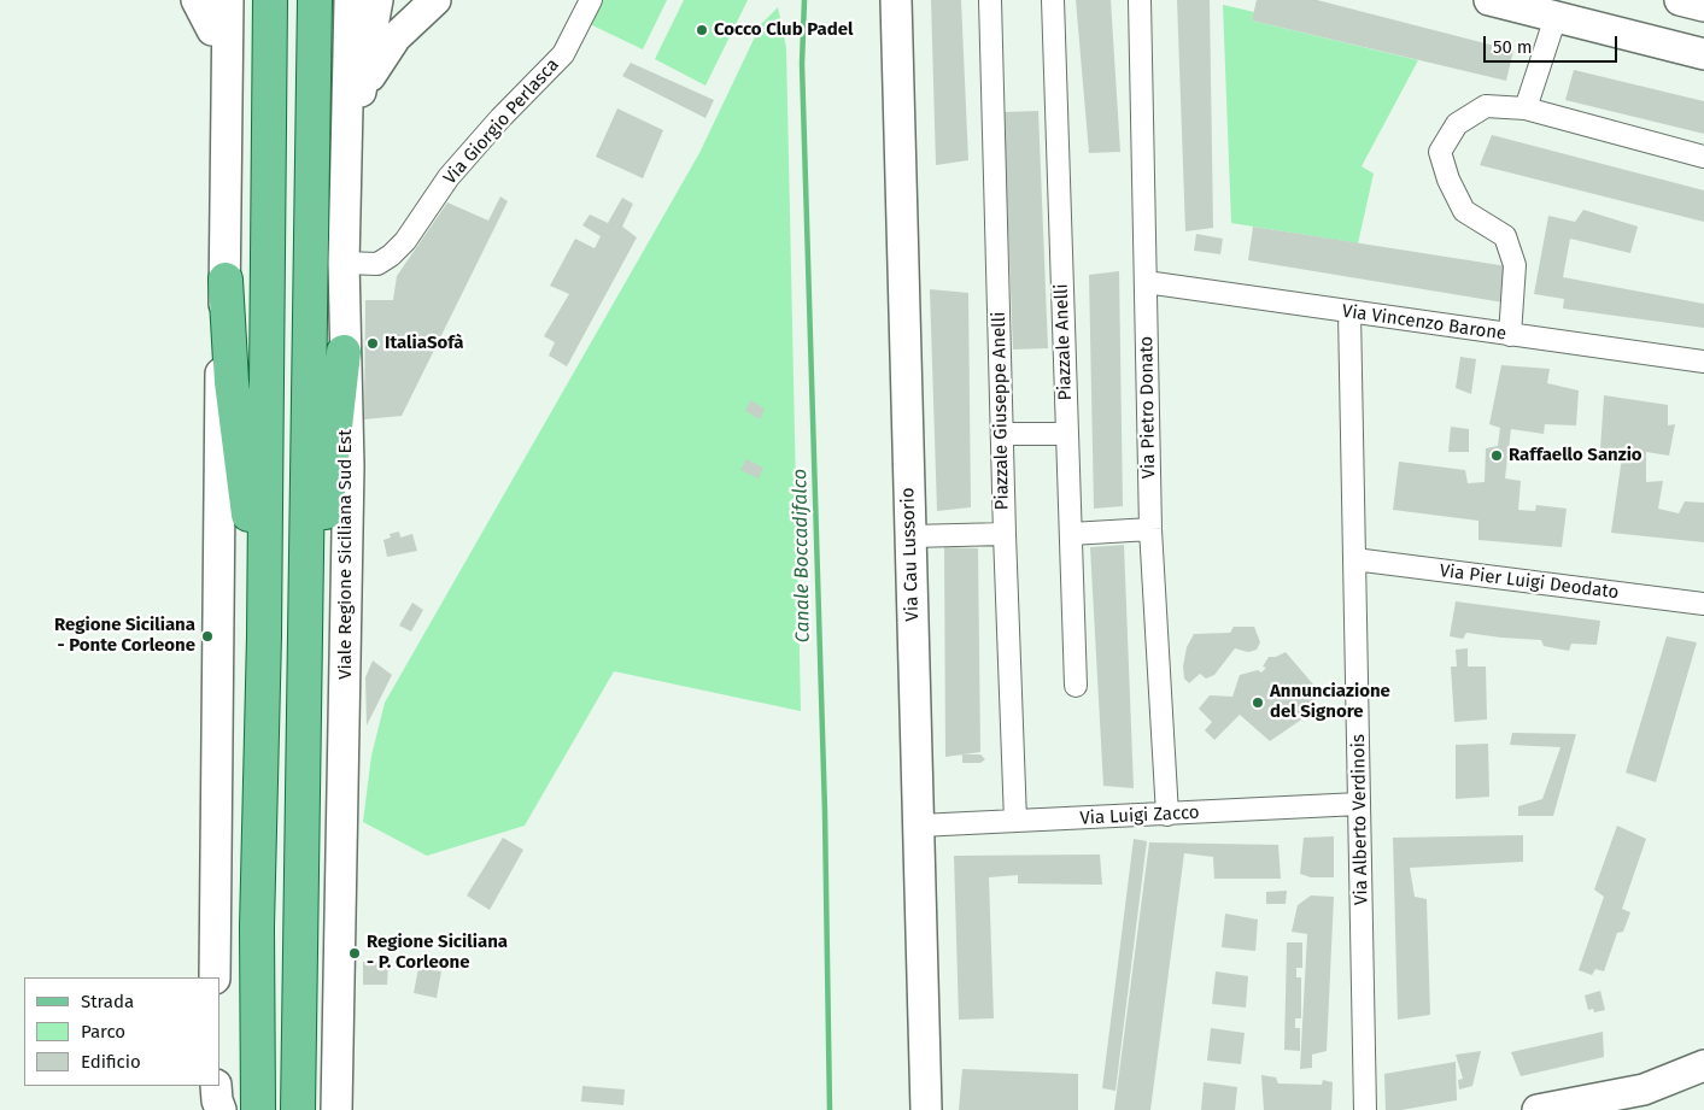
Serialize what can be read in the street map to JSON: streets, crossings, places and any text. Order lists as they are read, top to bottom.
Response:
{
  "streets": {
    "street": [
      "Via Giorgio Perlasca",
      "Via Vincenzo Barone",
      "Piazzale Anelli",
      "Via Pietro Donato",
      "Piazzale Giuseppe Anelli",
      "Viale Regione Siciliana Sud Est",
      "Via Cau Lussorio",
      "Via Pier Luigi Deodato",
      "Via Luigi Zacco",
      "Via Alberto Verdinois"
    ]
  },
  "crossings": [
    ["Via Giorgio Perlasca", "Viale Regione Siciliana Sud Est"],
    ["Via Vincenzo Barone", "Via Pietro Donato"],
    ["Via Vincenzo Barone", "Via Alberto Verdinois"],
    ["Via Pietro Donato", "Via Luigi Zacco"],
    ["Piazzale Giuseppe Anelli", "Via Luigi Zacco"],
    ["Via Cau Lussorio", "Via Luigi Zacco"],
    ["Via Pier Luigi Deodato", "Via Alberto Verdinois"],
    ["Via Luigi Zacco", "Via Alberto Verdinois"]
  ],
  "water": ["Canale Boccadifalco"],
  "places": [
    "Cocco Club Padel",
    "ItaliaSofà",
    "Raffaello Sanzio",
    "Regione Siciliana - Ponte Corleone",
    "Annunciazione del Signore",
    "Regione Siciliana - P. Corleone"
  ],
  "legend": ["Strada", "Parco", "Edificio"],
  "scale_bar": "50 m"
}
